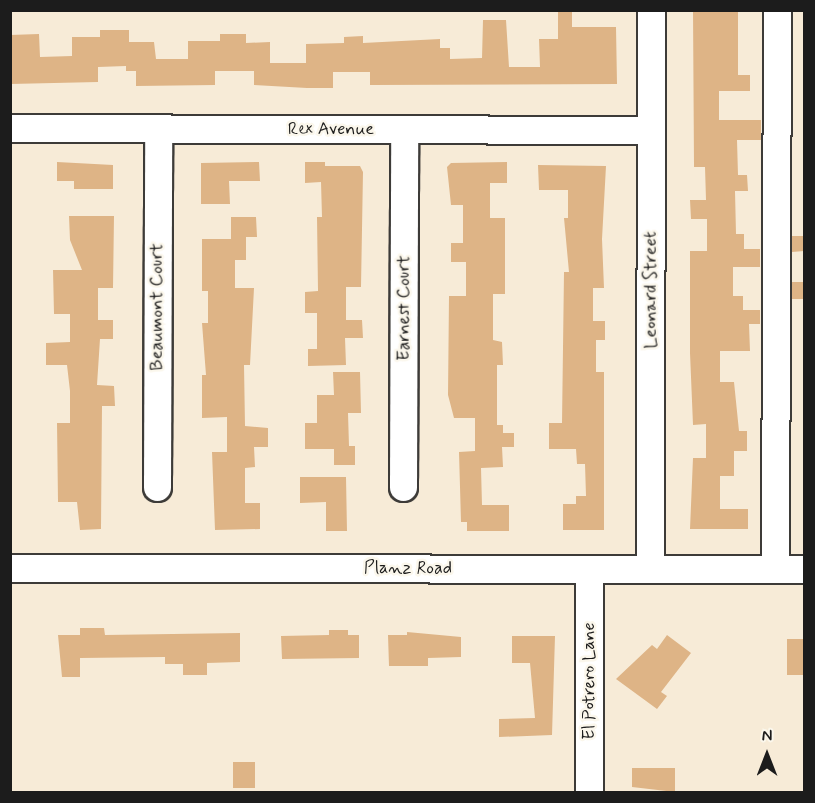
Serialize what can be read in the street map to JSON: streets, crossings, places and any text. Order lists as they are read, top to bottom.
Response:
{
  "streets": {
    "street": [
      "Rex Avenue",
      "Leonard Street",
      "Beaumont Court",
      "Earnest Court",
      "Planz Road",
      "El Potrero Lane"
    ]
  },
  "crossings": [
    ["Rex Avenue", "Leonard Street"],
    ["Rex Avenue", "Beaumont Court"],
    ["Rex Avenue", "Earnest Court"],
    ["Leonard Street", "Planz Road"],
    ["Planz Road", "El Potrero Lane"]
  ],
  "north": "top"
}
